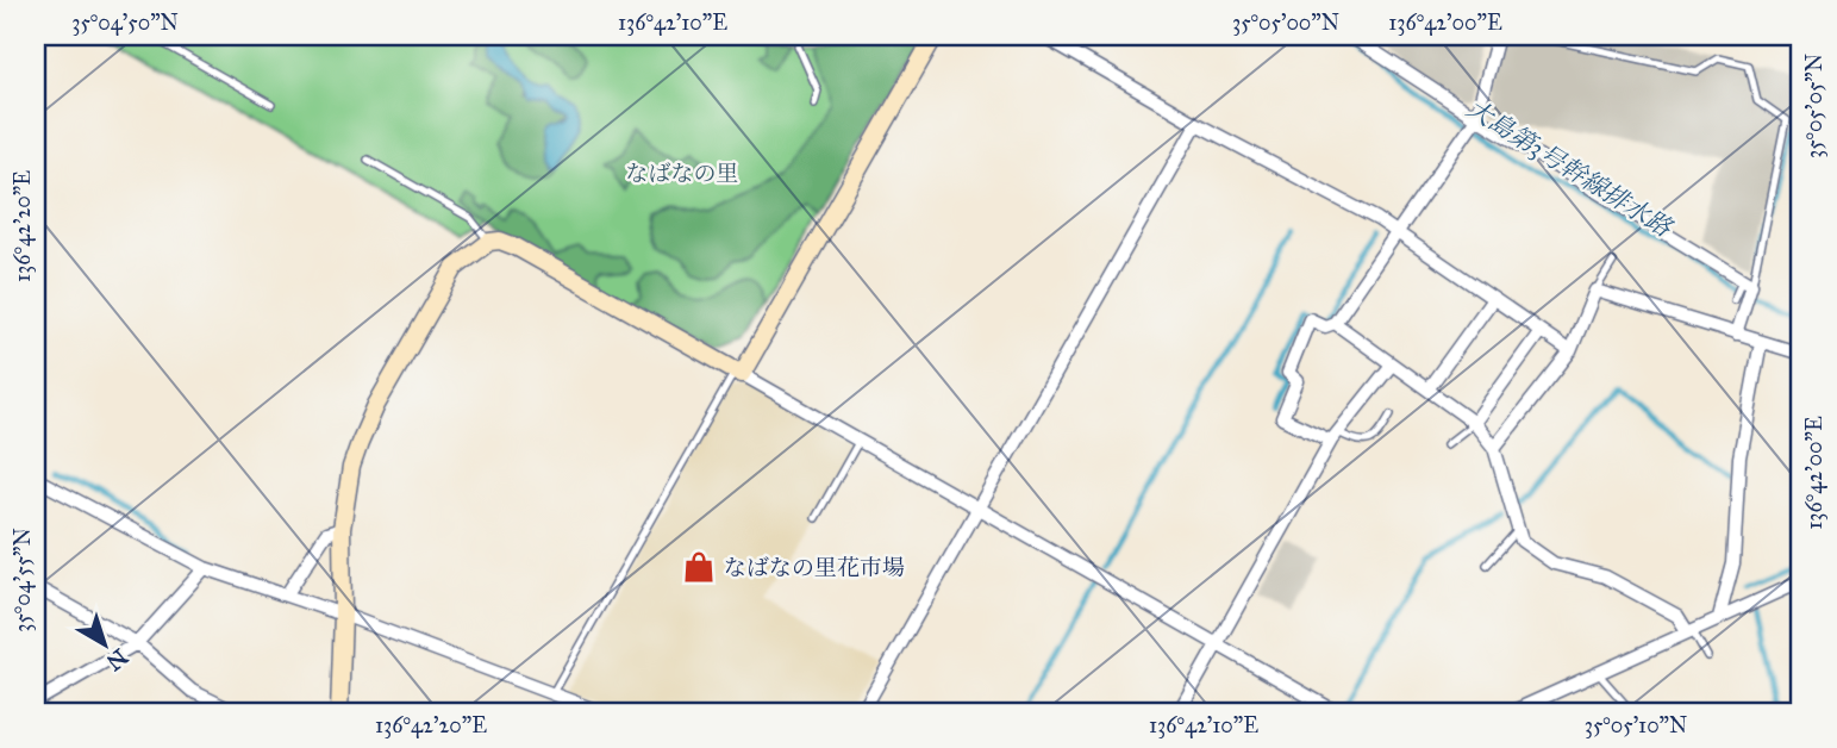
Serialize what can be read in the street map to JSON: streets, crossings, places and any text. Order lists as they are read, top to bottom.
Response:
{
  "water": ["大島第3号幹線排水路"],
  "parks": ["なばなの里"],
  "places": {
    "shop": ["なばなの里花市場"]
  },
  "north": "bottom right",
  "coordinates": [
    "35°04'50\"N",
    "136°42'10\"E",
    "35°05'00\"N",
    "136°42'00\"E",
    "35°05'05\"N",
    "136°42'20\"E",
    "35°04'55\"N",
    "35°05'10\"N"
  ]
}
